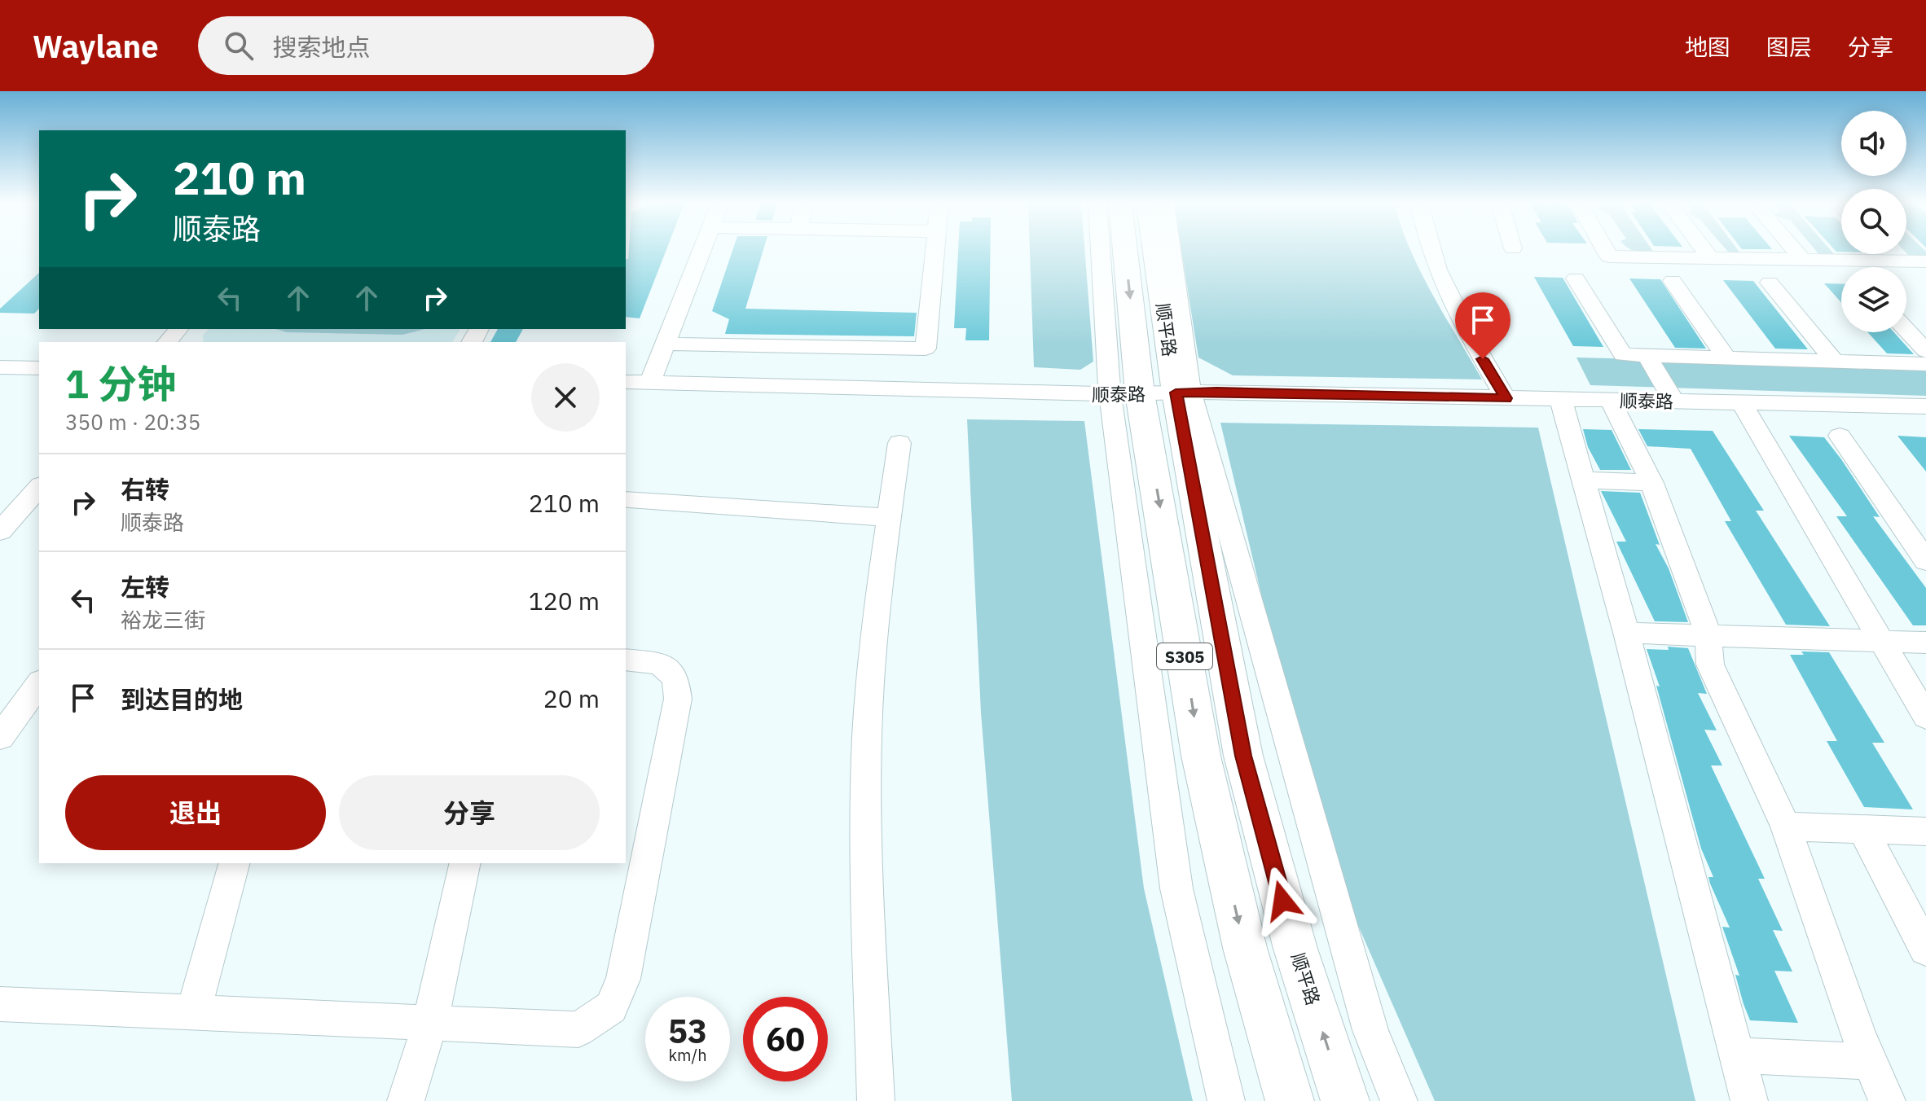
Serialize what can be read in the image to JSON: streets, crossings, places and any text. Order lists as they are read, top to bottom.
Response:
{
  "streets": {
    "main road": ["顺平路", "S305"],
    "street": ["顺泰路"]
  },
  "crossings": [
    ["顺平路", "顺泰路"]
  ],
  "page": {
    "header": "Waylane",
    "search": "搜索地点",
    "nav": ["地图", "图层", "分享"],
    "turn": ["210 m", "顺泰路"],
    "heading": ["1 分钟", "350 m · 20:35"],
    "list": [
      {
        "name": "右转",
        "note": "顺泰路",
        "value": "210 m"
      },
      {
        "name": "左转",
        "note": "裕龙三街",
        "value": "120 m"
      },
      {
        "name": "到达目的地",
        "value": "20 m"
      }
    ],
    "buttons": ["退出", "分享"],
    "speed": "53 km/h",
    "limit": "60"
  }
}
